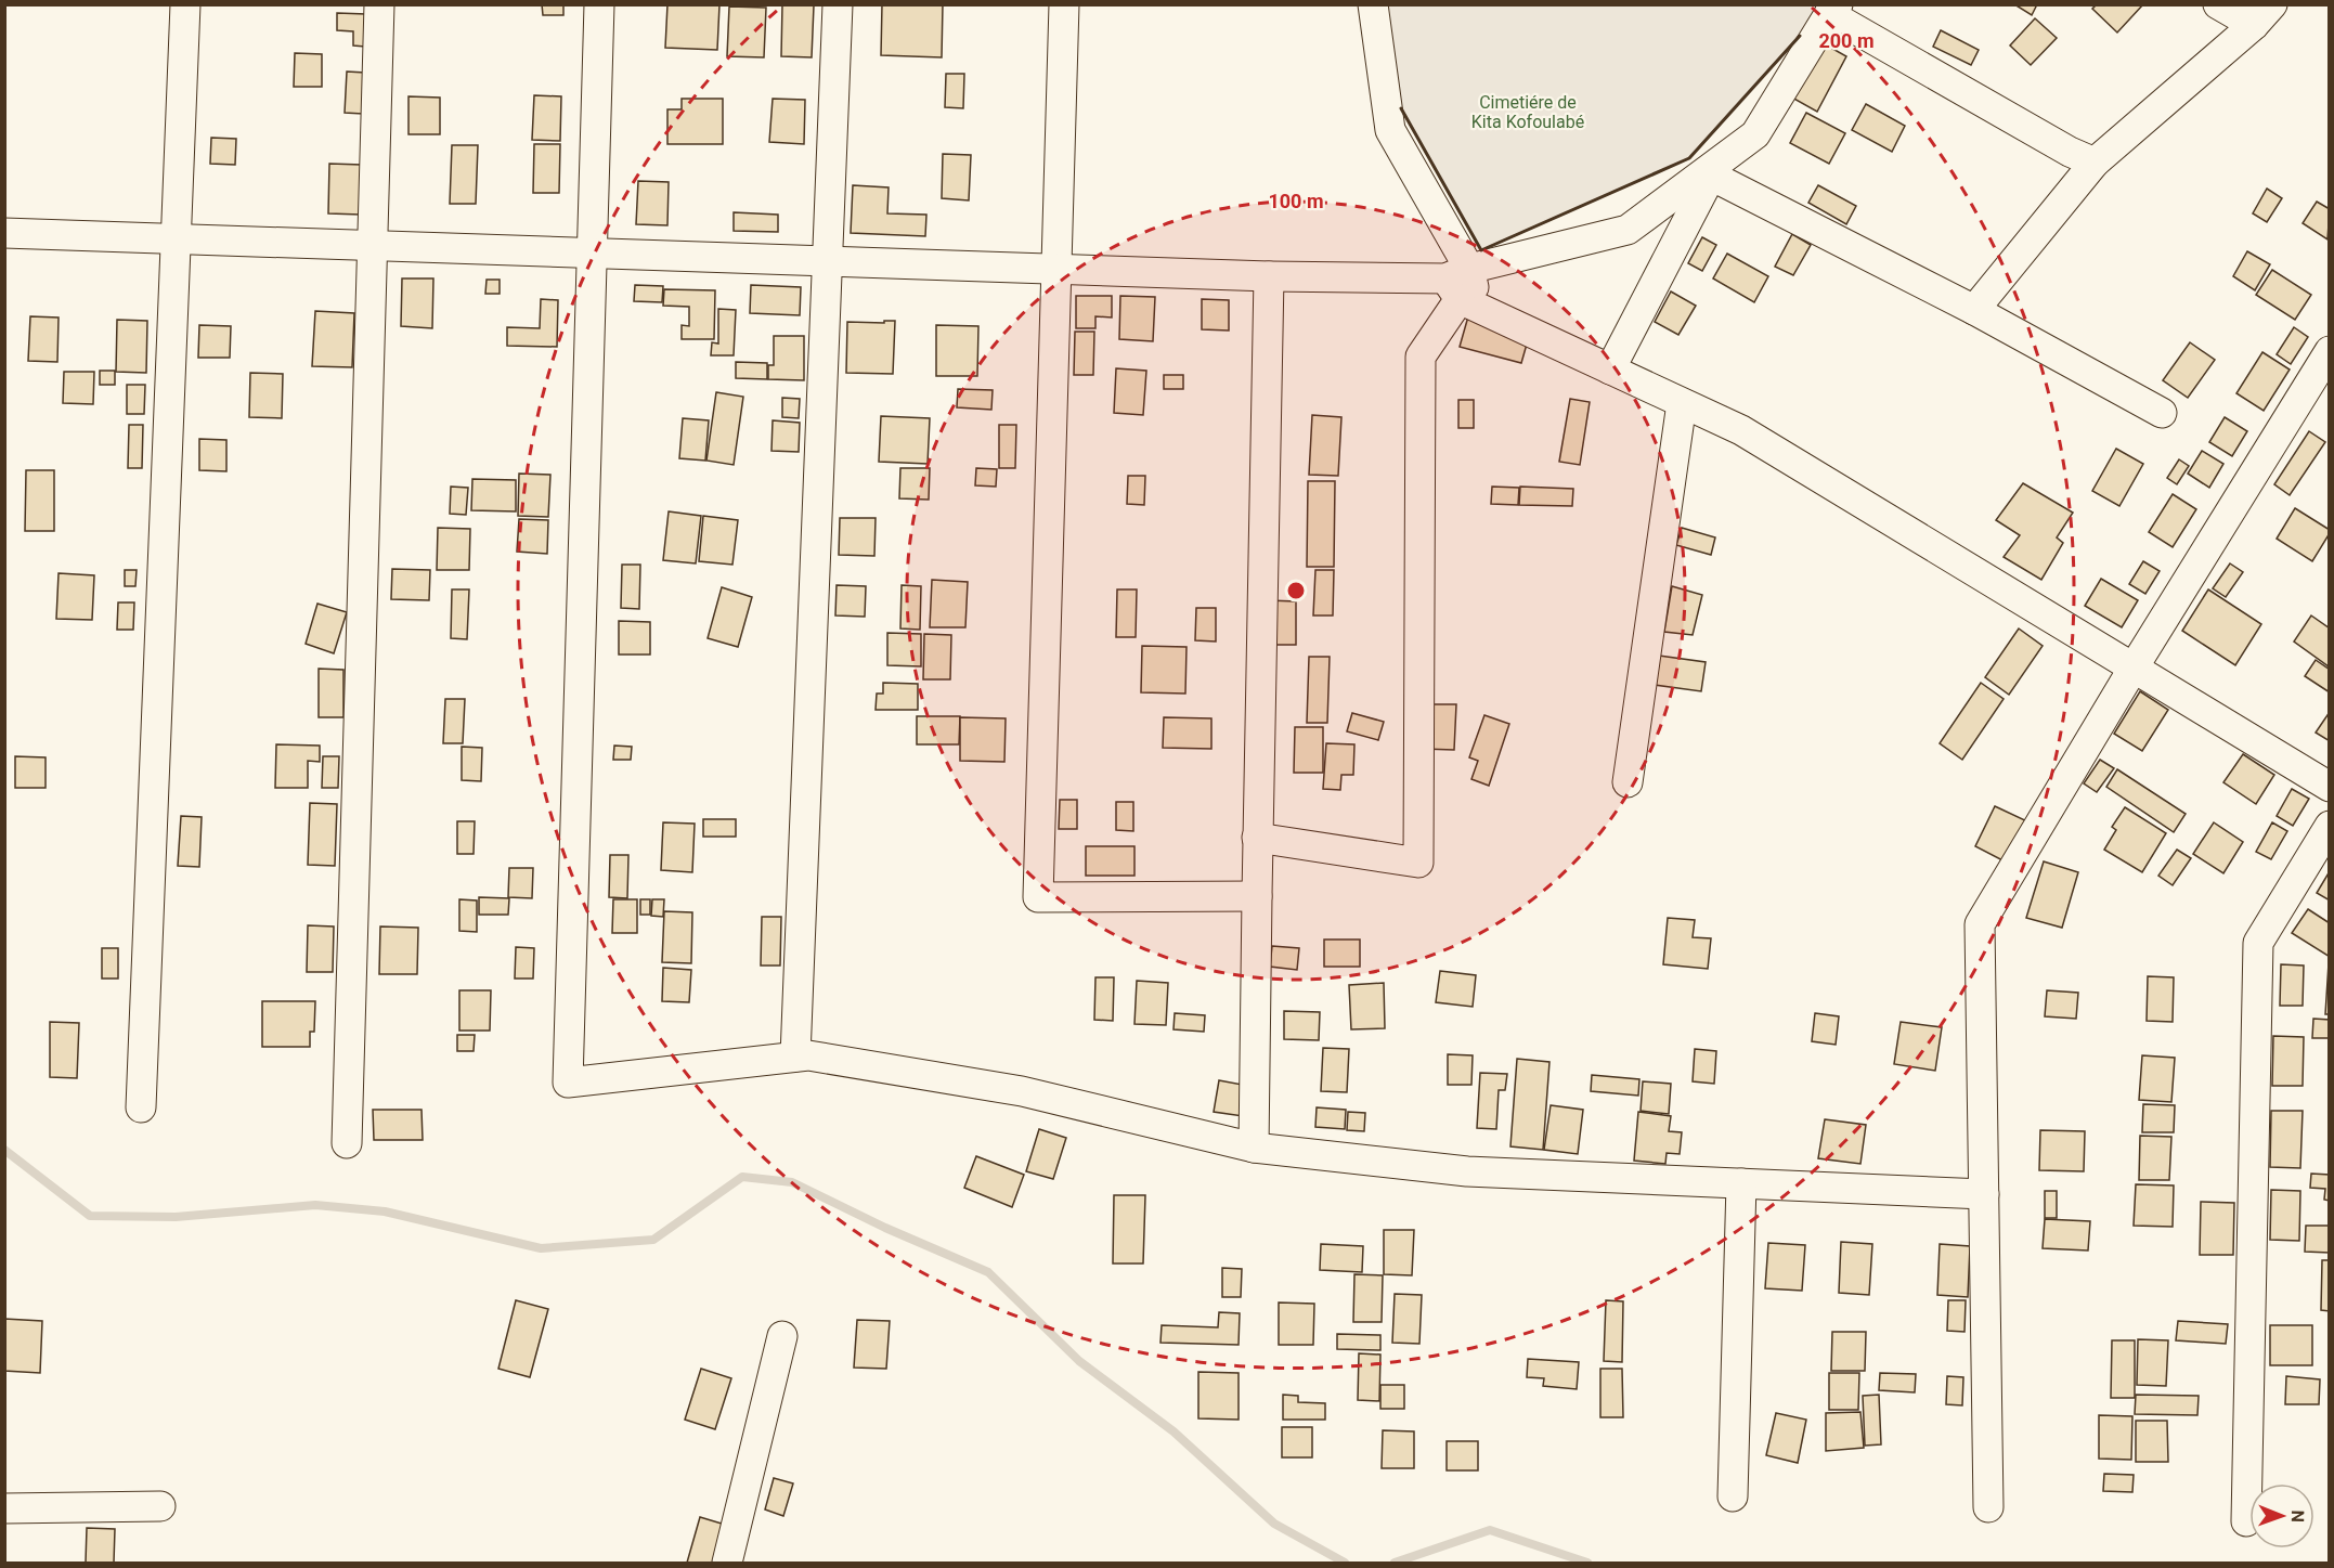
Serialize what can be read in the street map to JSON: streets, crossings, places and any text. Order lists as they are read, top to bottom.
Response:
{
  "parks": ["Cimetiére de Kita Kofoulabé"],
  "north": "right",
  "rings": ["200 m", "100 m"]
}
